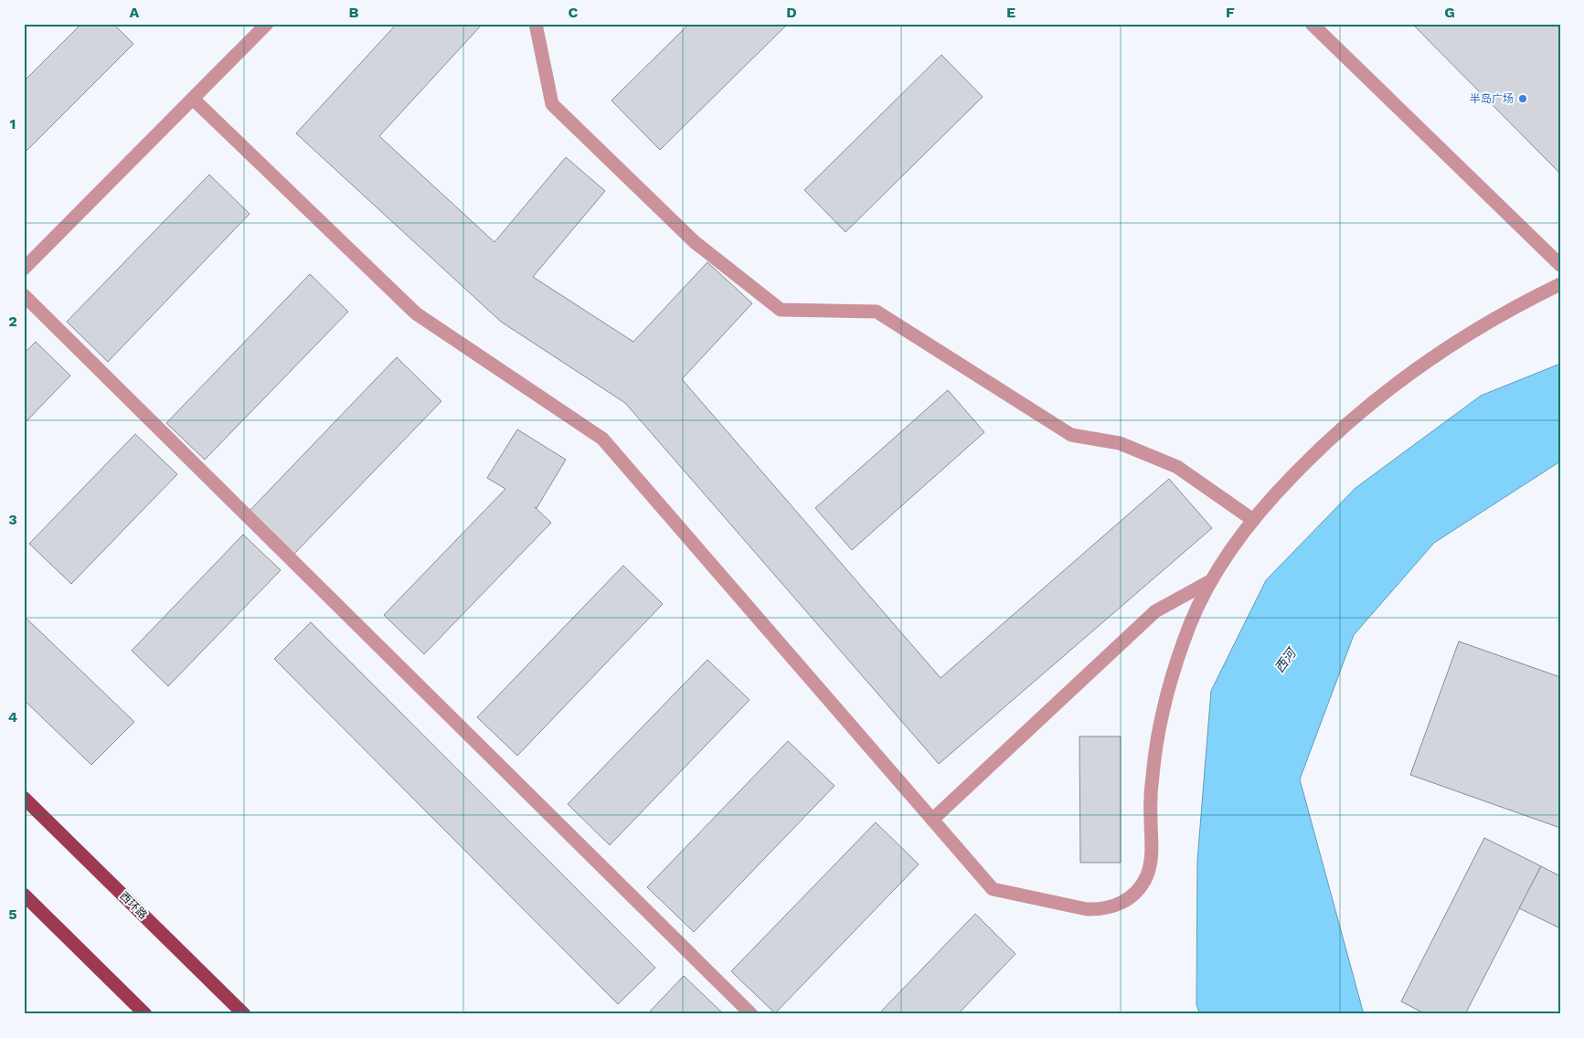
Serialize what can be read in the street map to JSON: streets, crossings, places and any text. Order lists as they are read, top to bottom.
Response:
{
  "streets": {
    "main road": ["西环路"]
  },
  "water": ["西河"],
  "places": ["半岛广场"],
  "grid": {
    "columns": [
      "A",
      "B",
      "C",
      "D",
      "E",
      "F",
      "G"
    ],
    "rows": [
      "1",
      "2",
      "3",
      "4",
      "5"
    ]
  }
}
